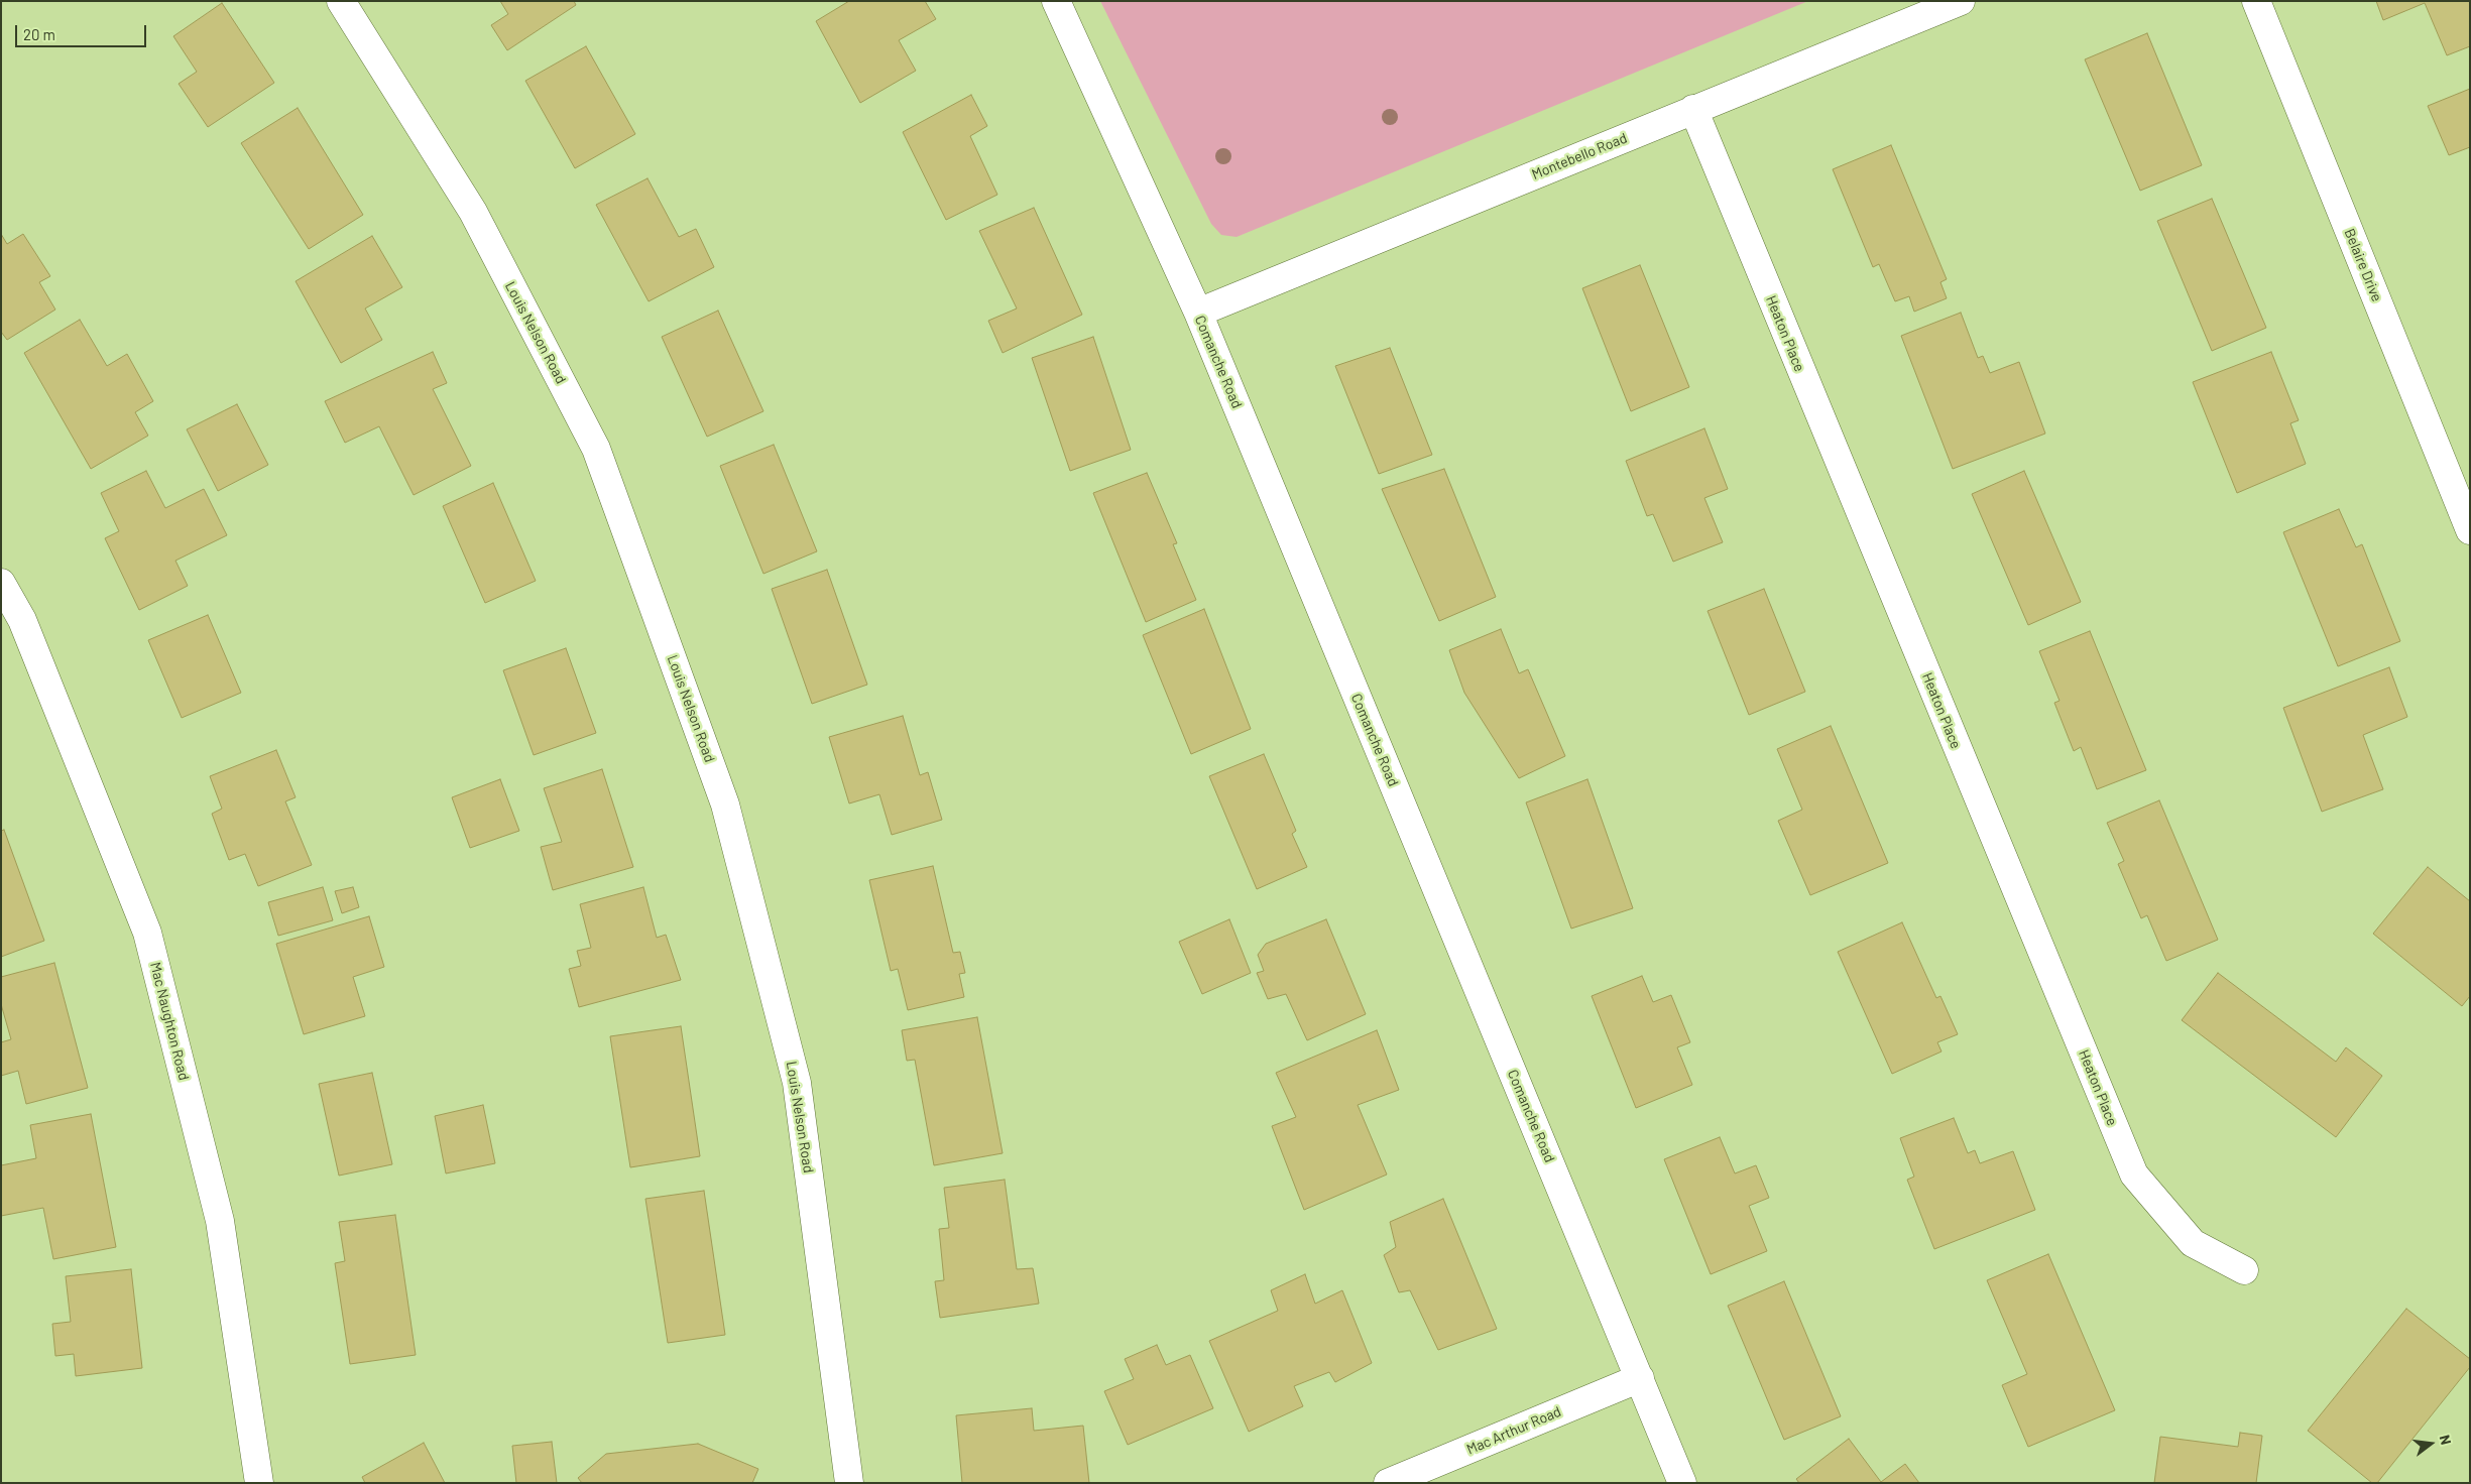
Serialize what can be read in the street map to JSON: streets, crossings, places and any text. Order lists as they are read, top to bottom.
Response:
{
  "streets": {
    "street": [
      "Montebello Road",
      "Belaire Drive",
      "Louis Nelson Road",
      "Heaton Place",
      "Comanche Road",
      "Mac Naughton Road",
      "Mac Arthur Road"
    ]
  },
  "crossings": [
    ["Montebello Road", "Heaton Place"],
    ["Montebello Road", "Comanche Road"],
    ["Comanche Road", "Mac Arthur Road"]
  ],
  "scale_bar": "20 m",
  "north": "right"
}
